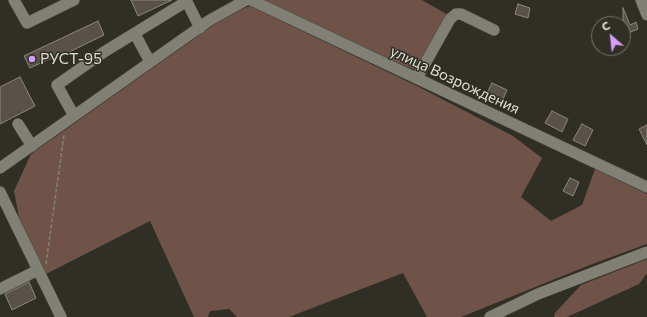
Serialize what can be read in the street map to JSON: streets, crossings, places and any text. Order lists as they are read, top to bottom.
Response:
{
  "streets": {
    "street": ["улица Возрождения"]
  },
  "places": ["РУСТ-95"],
  "north": "top left"
}
